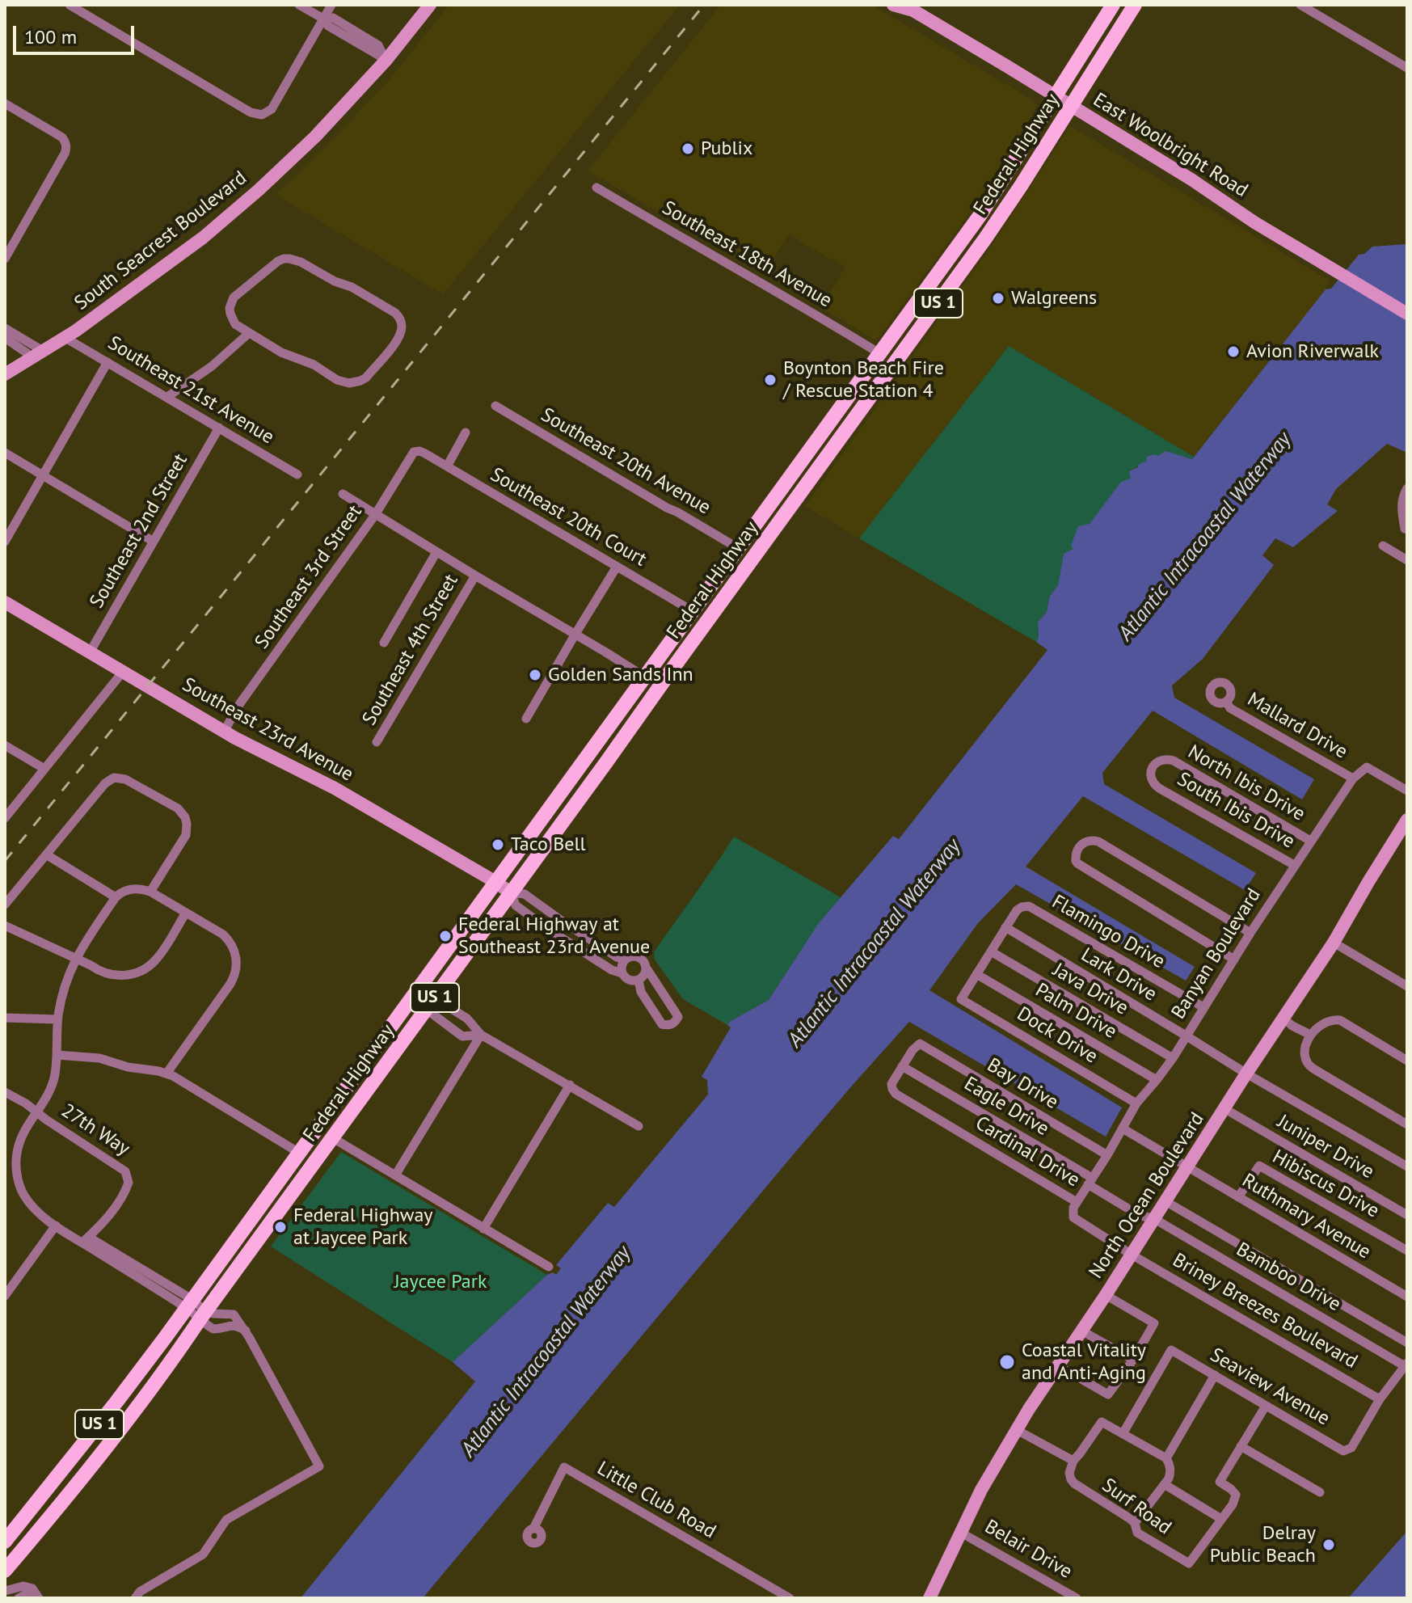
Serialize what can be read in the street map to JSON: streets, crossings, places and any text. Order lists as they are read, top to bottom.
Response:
{
  "streets": {
    "main road": [
      "East Woolbright Road",
      "Federal Highway",
      "South Seacrest Boulevard",
      "US 1",
      "Southeast 23rd Avenue",
      "North Ocean Boulevard"
    ],
    "street": [
      "Southeast 18th Avenue",
      "Southeast 21st Avenue",
      "Southeast 20th Avenue",
      "Southeast 20th Court",
      "Southeast 2nd Street",
      "Southeast 3rd Street",
      "Southeast 4th Street",
      "Mallard Drive",
      "North Ibis Drive",
      "South Ibis Drive",
      "Flamingo Drive",
      "Banyan Boulevard",
      "Lark Drive",
      "Java Drive",
      "Palm Drive",
      "Dock Drive",
      "Bay Drive",
      "Eagle Drive",
      "27th Way",
      "Juniper Drive",
      "Cardinal Drive",
      "Hibiscus Drive",
      "Ruthmary Avenue",
      "Bamboo Drive",
      "Briney Breezes Boulevard",
      "Seaview Avenue",
      "Little Club Road",
      "Surf Road",
      "Belair Drive"
    ]
  },
  "crossings": [
    ["East Woolbright Road", "Federal Highway"],
    ["Federal Highway", "Southeast 18th Avenue"],
    ["Federal Highway", "Southeast 20th Avenue"],
    ["Federal Highway", "Southeast 20th Court"],
    ["Federal Highway", "Southeast 23rd Avenue"],
    ["South Seacrest Boulevard", "Southeast 21st Avenue"],
    ["Southeast 21st Avenue", "Southeast 2nd Street"],
    ["Southeast 20th Court", "Southeast 3rd Street"],
    ["Southeast 2nd Street", "Southeast 23rd Avenue"],
    ["Southeast 3rd Street", "Southeast 23rd Avenue"],
    ["Mallard Drive", "Banyan Boulevard"],
    ["North Ibis Drive", "South Ibis Drive"],
    ["North Ibis Drive", "Banyan Boulevard"],
    ["South Ibis Drive", "Banyan Boulevard"],
    ["Flamingo Drive", "Banyan Boulevard"],
    ["Flamingo Drive", "Lark Drive"],
    ["Banyan Boulevard", "Lark Drive"],
    ["Banyan Boulevard", "Java Drive"],
    ["Banyan Boulevard", "Palm Drive"],
    ["Banyan Boulevard", "Dock Drive"],
    ["Banyan Boulevard", "Bay Drive"],
    ["Banyan Boulevard", "Eagle Drive"],
    ["Banyan Boulevard", "Cardinal Drive"],
    ["Banyan Boulevard", "Ruthmary Avenue"],
    ["Lark Drive", "North Ocean Boulevard"],
    ["Palm Drive", "Dock Drive"],
    ["Bay Drive", "Eagle Drive"],
    ["Bay Drive", "Cardinal Drive"],
    ["Eagle Drive", "Cardinal Drive"],
    ["Eagle Drive", "Bamboo Drive"],
    ["Juniper Drive", "North Ocean Boulevard"],
    ["Cardinal Drive", "North Ocean Boulevard"],
    ["Cardinal Drive", "Briney Breezes Boulevard"],
    ["Hibiscus Drive", "Ruthmary Avenue"],
    ["North Ocean Boulevard", "Ruthmary Avenue"],
    ["North Ocean Boulevard", "Bamboo Drive"],
    ["North Ocean Boulevard", "Briney Breezes Boulevard"],
    ["North Ocean Boulevard", "Belair Drive"],
    ["Briney Breezes Boulevard", "Seaview Avenue"]
  ],
  "water": ["Atlantic Intracoastal Waterway"],
  "parks": ["Jaycee Park"],
  "places": [
    "Publix",
    "Walgreens",
    "Avion Riverwalk",
    "Boynton Beach Fire / Rescue Station 4",
    "Golden Sands Inn",
    "Taco Bell",
    "Federal Highway at Southeast 23rd Avenue",
    "Federal Highway at Jaycee Park",
    "Coastal Vitality and Anti-Aging",
    "Delray Public Beach"
  ],
  "scale_bar": "100 m"
}
